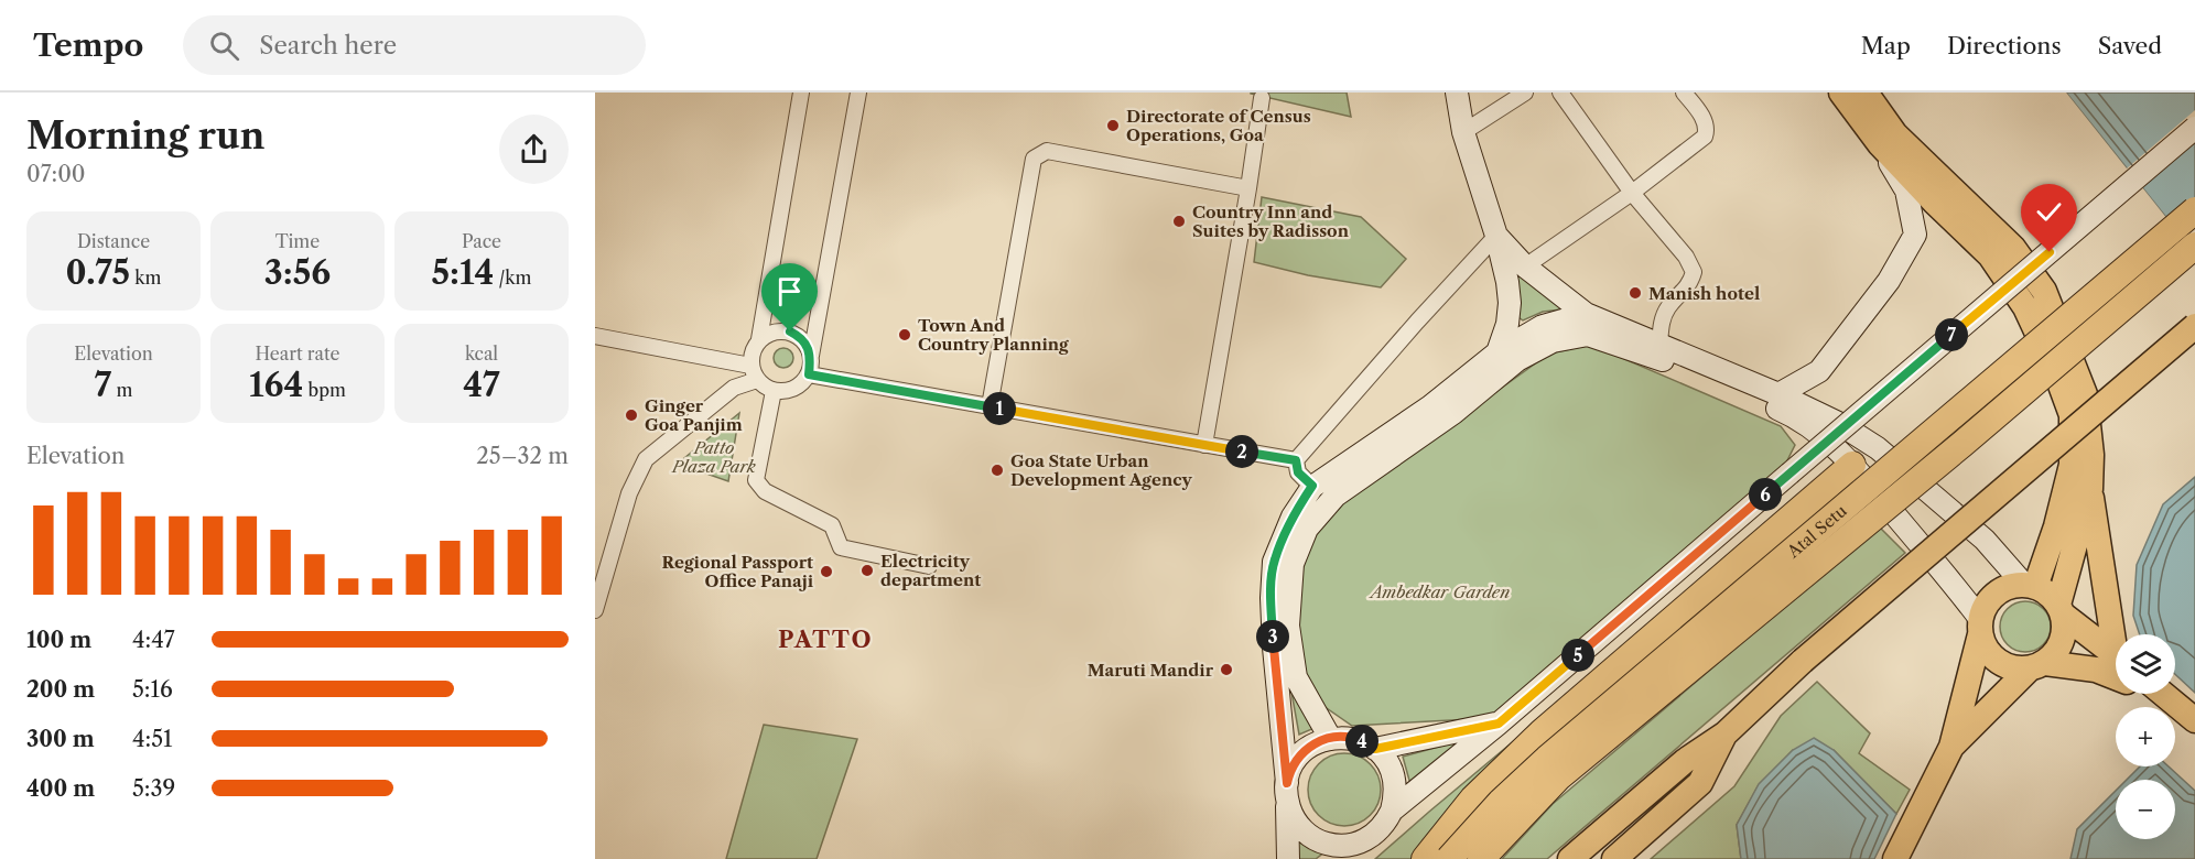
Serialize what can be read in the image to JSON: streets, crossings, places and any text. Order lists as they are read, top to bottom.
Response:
{
  "streets": {
    "highway": ["Atal Setu"]
  },
  "districts": ["PATTO"],
  "parks": ["Patto Plaza Park", "Ambedkar Garden"],
  "places": [
    "Directorate of Census Operations, Goa",
    "Country Inn and Suites by Radisson",
    "Manish hotel",
    "Town And Country Planning",
    "Ginger Goa Panjim",
    "Goa State Urban Development Agency",
    "Electricity department",
    "Regional Passport Office Panaji",
    "Maruti Mandir"
  ],
  "page": {
    "header": "Tempo",
    "search": "Search here",
    "nav": ["Map", "Directions", "Saved"],
    "heading": ["Morning run", "07:00"],
    "stats": [
      ["Distance", "0.75 km"],
      ["Time", "3:56"],
      ["Pace", "5:14 /km"],
      ["Elevation", "7 m"],
      ["Heart rate", "164 bpm"],
      ["kcal", "47"]
    ],
    "pins": [
      "7",
      "1",
      "2",
      "6",
      "3",
      "5",
      "4"
    ],
    "chart": ["Elevation", "25–32 m"],
    "list": [
      {
        "name": "100 m",
        "note": "4:47"
      },
      {
        "name": "200 m",
        "note": "5:16"
      },
      {
        "name": "300 m",
        "note": "4:51"
      },
      {
        "name": "400 m",
        "note": "5:39"
      }
    ],
    "map_buttons": ["+", "−"]
  }
}
